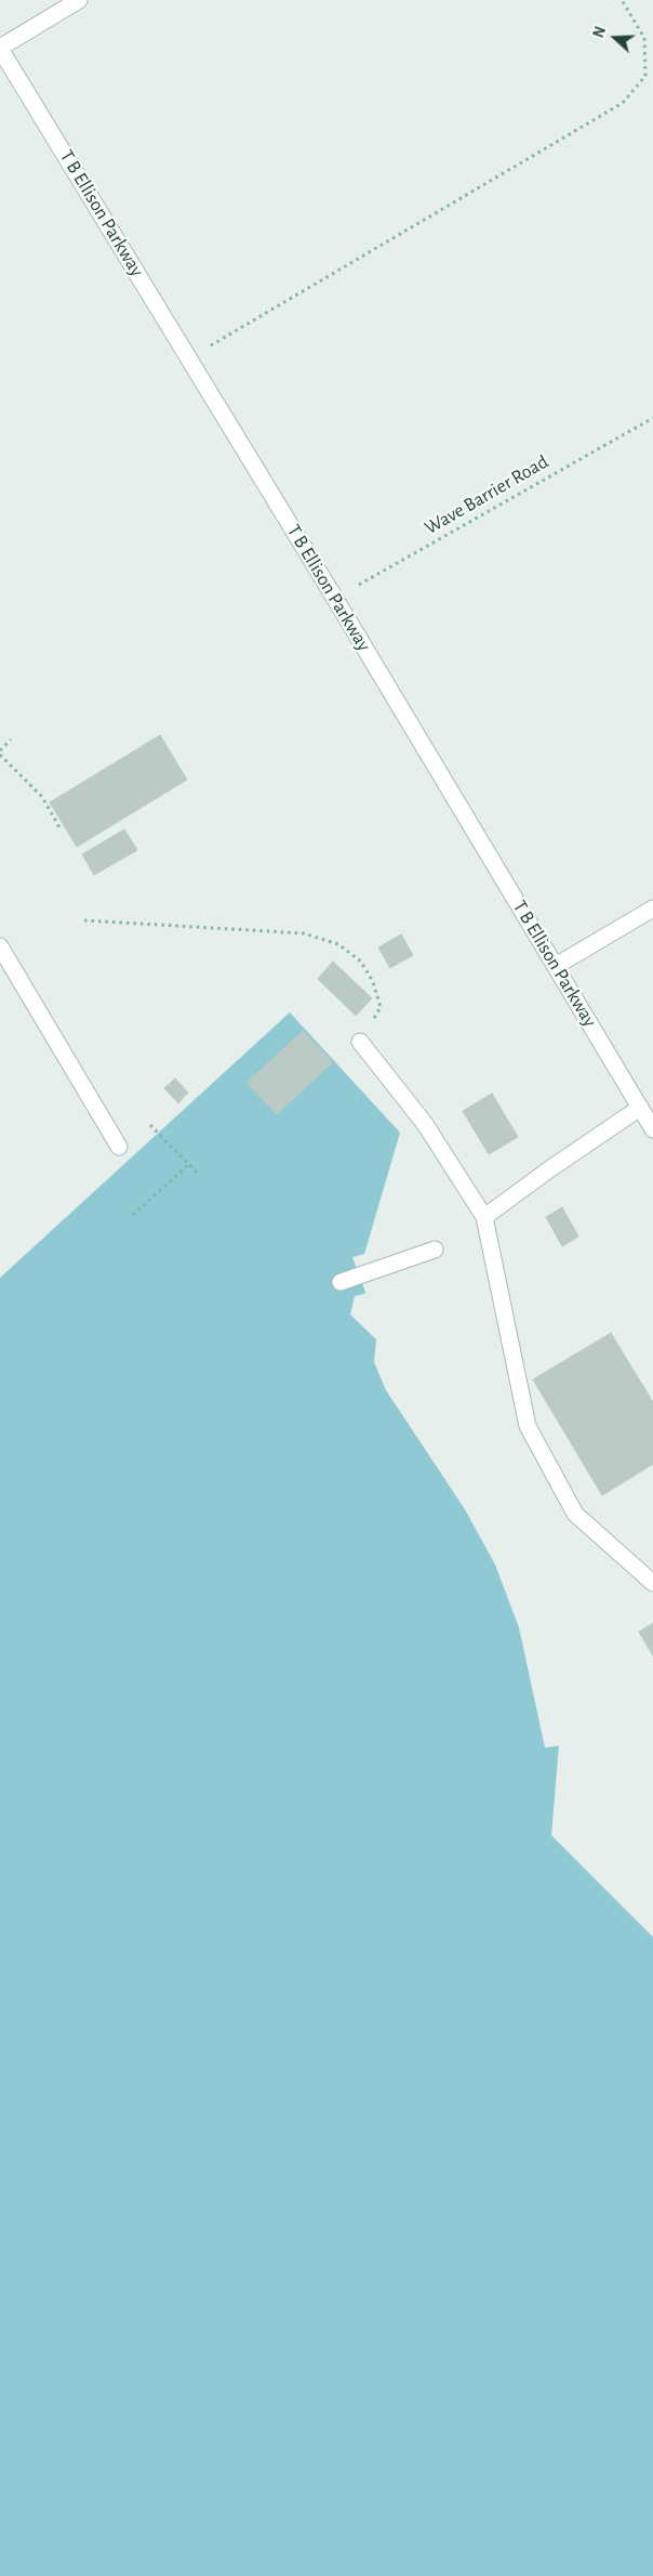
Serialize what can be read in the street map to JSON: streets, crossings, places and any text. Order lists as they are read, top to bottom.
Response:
{
  "streets": {
    "street": ["T B Ellison Parkway"],
    "path": ["Wave Barrier Road"]
  },
  "crossings": [
    ["T B Ellison Parkway", "Wave Barrier Road"]
  ],
  "north": "left"
}
